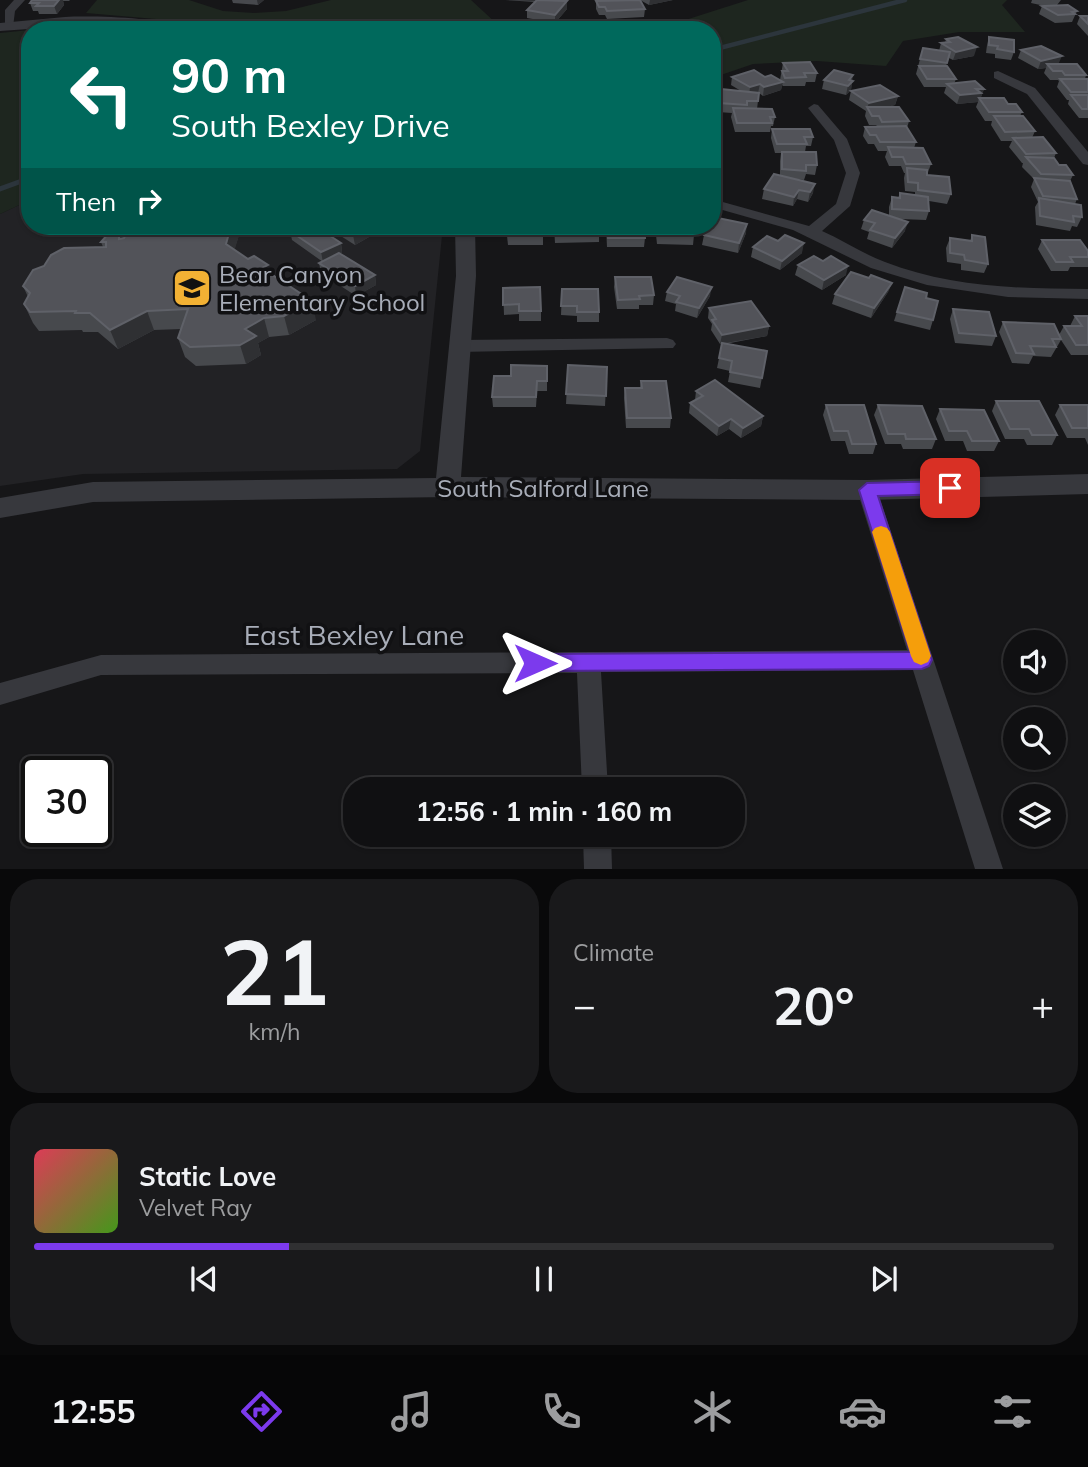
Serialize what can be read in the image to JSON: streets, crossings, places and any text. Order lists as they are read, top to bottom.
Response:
{
  "streets": {
    "street": ["South Salford Lane", "East Bexley Lane"]
  },
  "places": {
    "school or university": ["Bear Canyon Elementary School"]
  },
  "page": {
    "turn": ["90 m", "South Bexley Drive"],
    "then": "Then",
    "limit": "30",
    "trip": "12:56 · 1 min · 160 m",
    "tile": [
      ["21", "km/h"],
      "Climate"
    ],
    "heat": ["−", "20°", "+"],
    "song": ["Static Love", "Velvet Ray"],
    "tabs": "12:55"
  }
}
